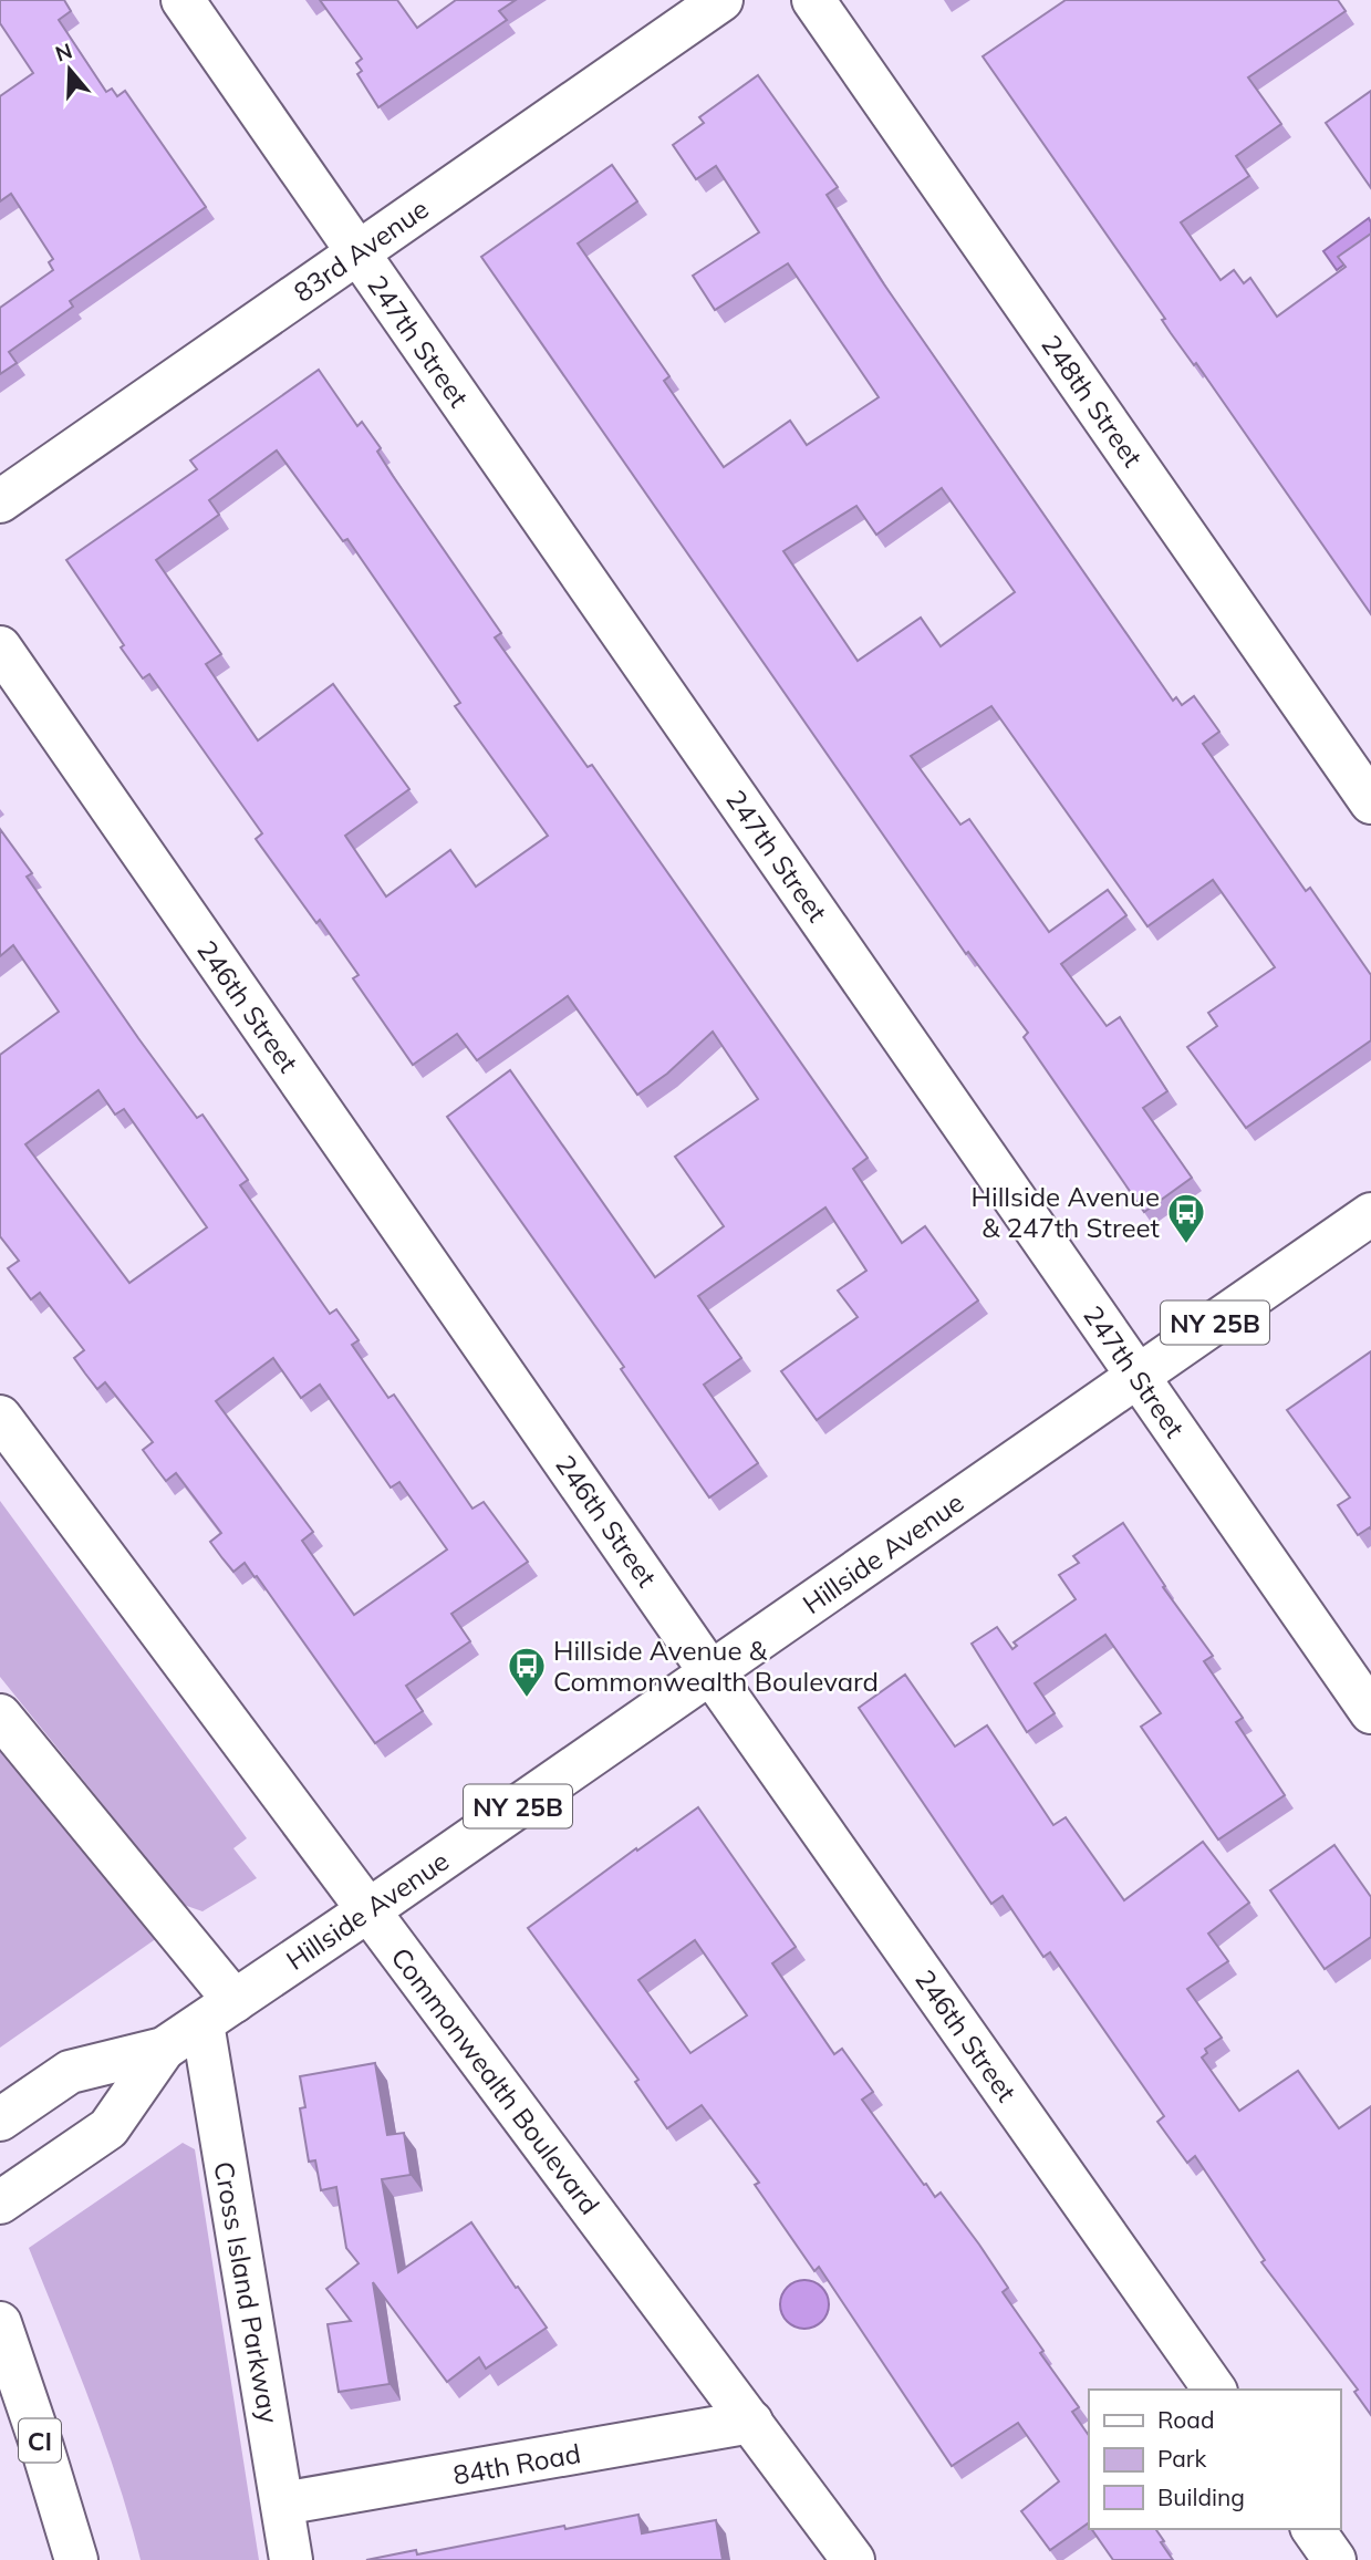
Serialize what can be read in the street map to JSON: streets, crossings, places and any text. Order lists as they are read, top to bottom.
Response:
{
  "streets": {
    "main road": [
      "83rd Avenue",
      "247th Street",
      "248th Street",
      "246th Street",
      "NY 25B",
      "Hillside Avenue",
      "Commonwealth Boulevard",
      "Cross Island Parkway",
      "CI",
      "84th Road"
    ]
  },
  "crossings": [
    ["83rd Avenue", "247th Street"],
    ["247th Street", "Hillside Avenue"],
    ["246th Street", "Hillside Avenue"],
    ["Hillside Avenue", "Commonwealth Boulevard"],
    ["Hillside Avenue", "Cross Island Parkway"],
    ["Commonwealth Boulevard", "84th Road"],
    ["Cross Island Parkway", "84th Road"]
  ],
  "places": {
    "bus stop": ["Hillside Avenue & 247th Street", "Hillside Avenue & Commonwealth Boulevard"]
  },
  "legend": ["Road", "Park", "Building"],
  "north": "top"
}
